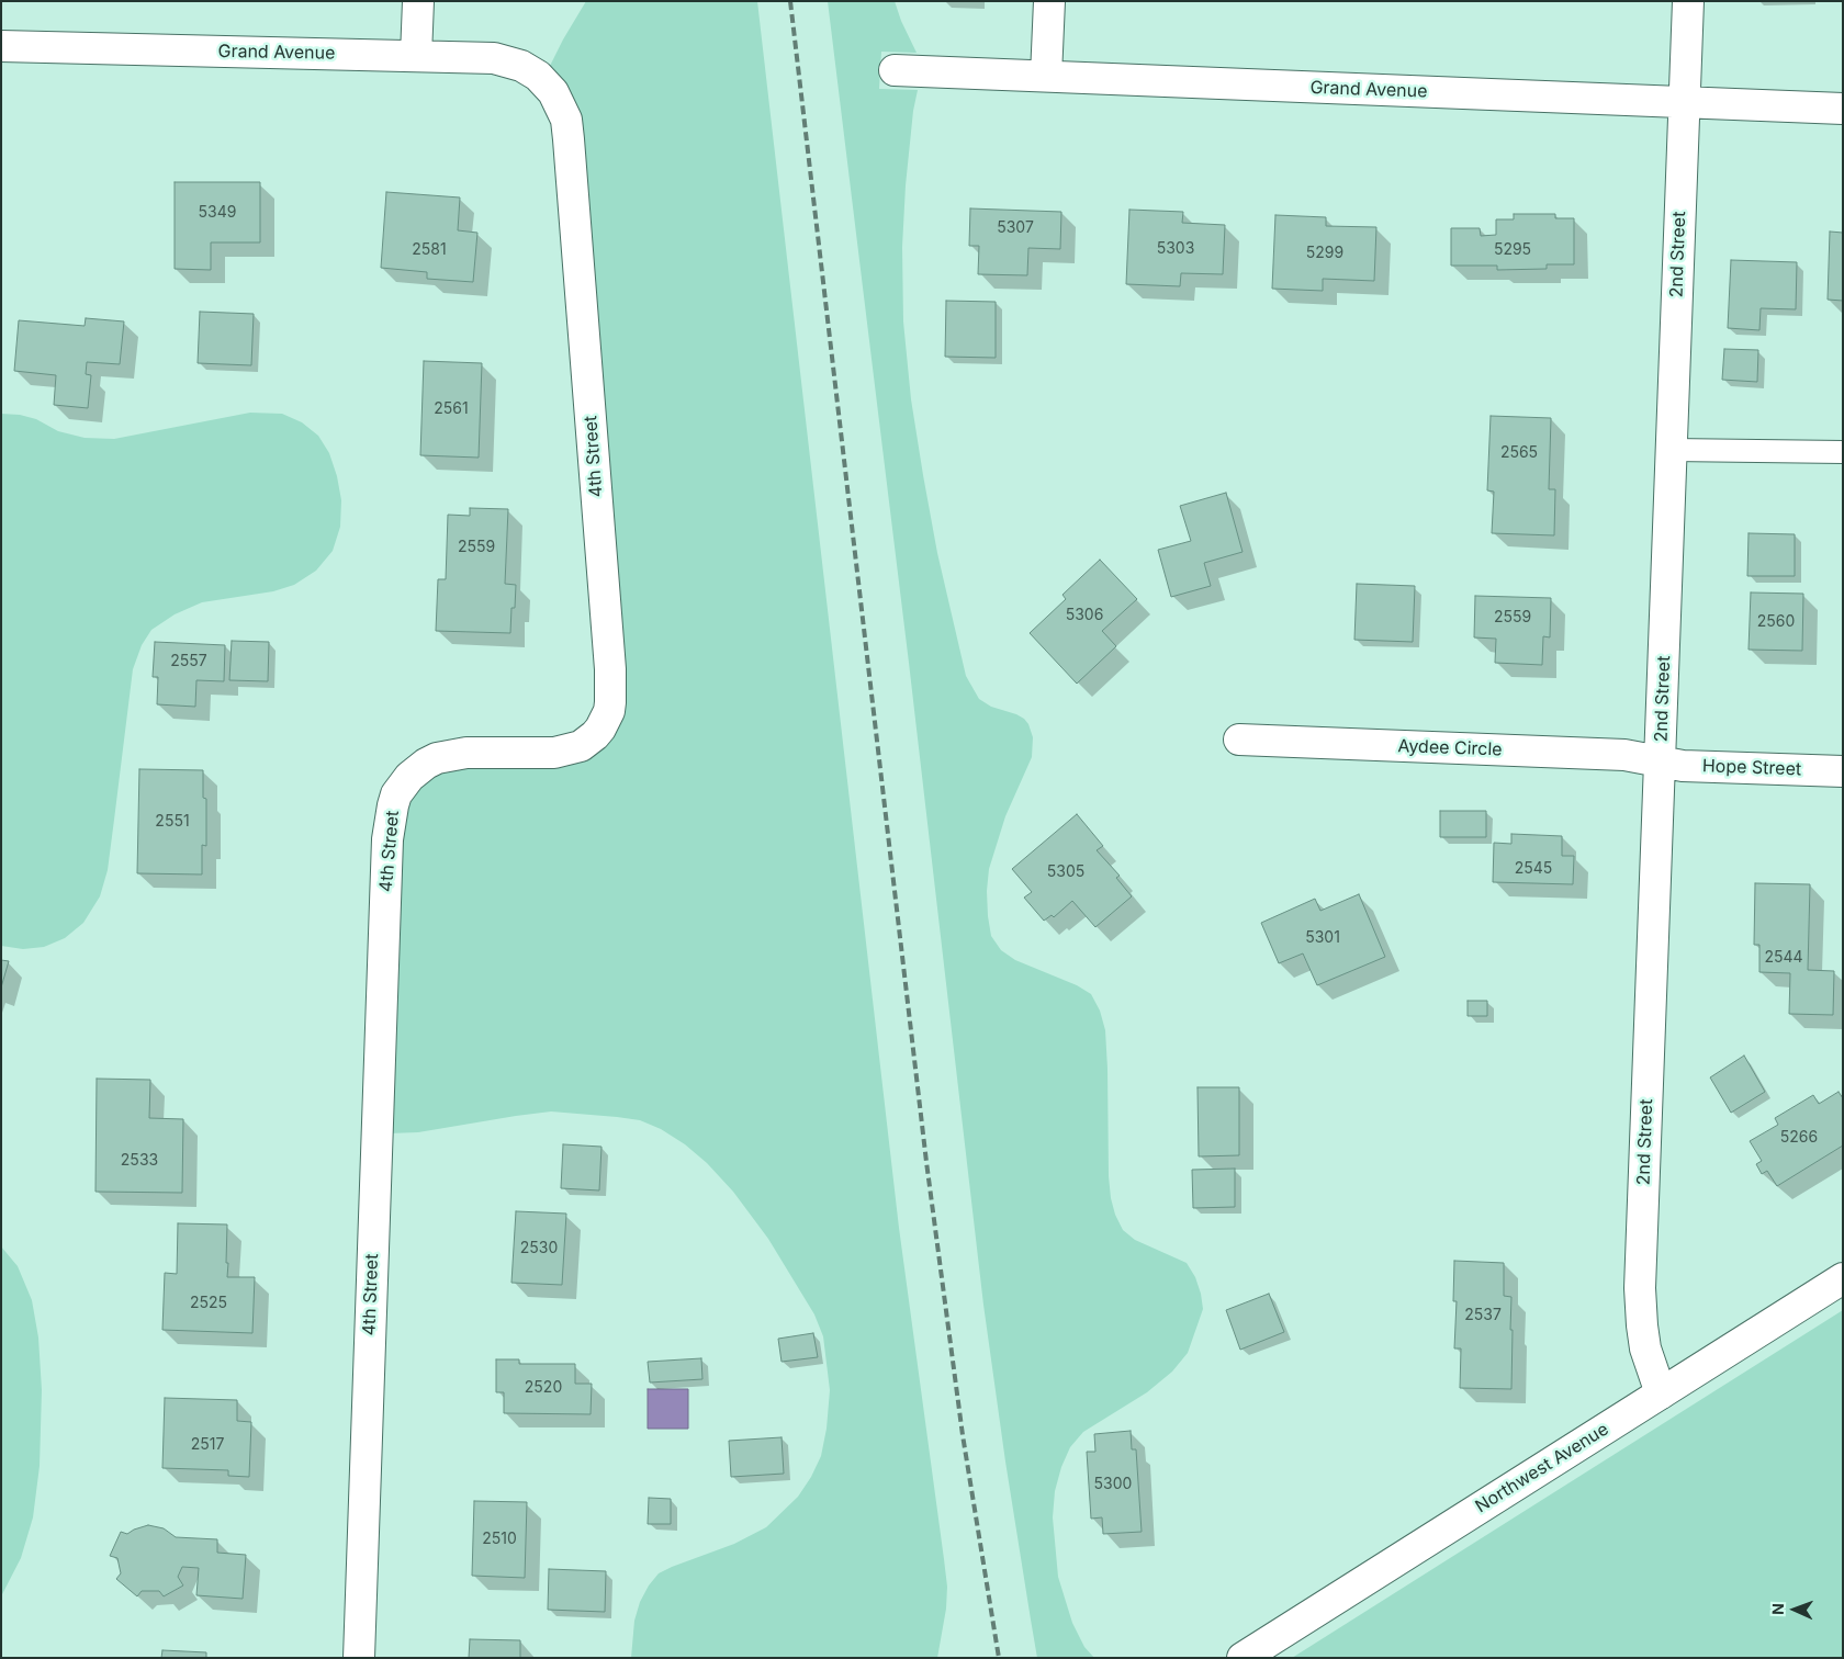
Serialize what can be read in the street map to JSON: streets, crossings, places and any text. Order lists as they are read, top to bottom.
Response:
{
  "streets": {
    "street": [
      "Grand Avenue",
      "2nd Street",
      "4th Street",
      "Aydee Circle",
      "Hope Street",
      "Northwest Avenue"
    ]
  },
  "crossings": [
    ["Grand Avenue", "2nd Street"],
    ["Grand Avenue", "4th Street"],
    ["2nd Street", "Aydee Circle"],
    ["2nd Street", "Hope Street"],
    ["2nd Street", "Northwest Avenue"],
    ["Aydee Circle", "Hope Street"]
  ],
  "house_numbers": [
    "5349",
    "5307",
    "5303",
    "2581",
    "5295",
    "5299",
    "2561",
    "2565",
    "2559",
    "5306",
    "2559",
    "2560",
    "2557",
    "2551",
    "2545",
    "5305",
    "5301",
    "2544",
    "5266",
    "2533",
    "2530",
    "2525",
    "2537",
    "2520",
    "2517",
    "5300",
    "2510"
  ],
  "north": "left"
}
